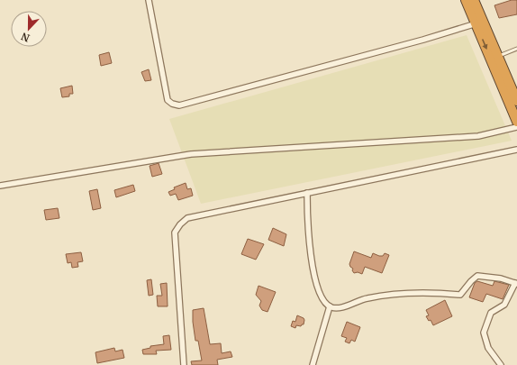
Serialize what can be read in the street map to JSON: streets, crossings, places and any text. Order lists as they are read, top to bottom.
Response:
{
  "north": "bottom"
}
